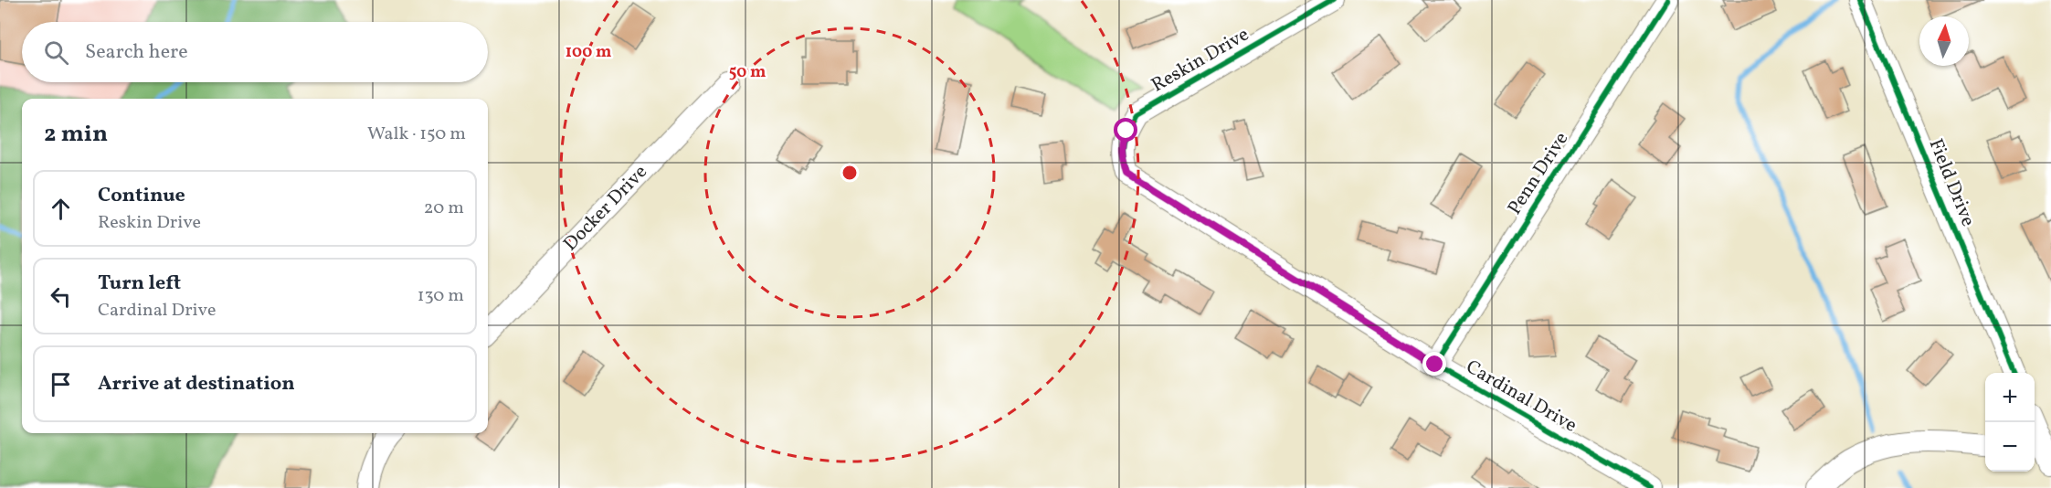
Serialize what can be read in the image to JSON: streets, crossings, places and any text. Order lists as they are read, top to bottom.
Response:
{
  "streets": {
    "street": [
      "Reskin Drive",
      "Penn Drive",
      "Field Drive",
      "Docker Drive",
      "Cardinal Drive"
    ]
  },
  "crossings": [
    ["Reskin Drive", "Cardinal Drive"],
    ["Penn Drive", "Cardinal Drive"]
  ],
  "north": "top",
  "page": {
    "search": "Search here",
    "heading": ["2 min", "Walk · 150 m"],
    "list": [
      ["Continue", "Reskin Drive", "20 m"],
      ["Turn left", "Cardinal Drive", "130 m"],
      "Arrive at destination"
    ],
    "map_buttons": ["+", "−"]
  },
  "rings": ["100 m", "50 m"]
}
